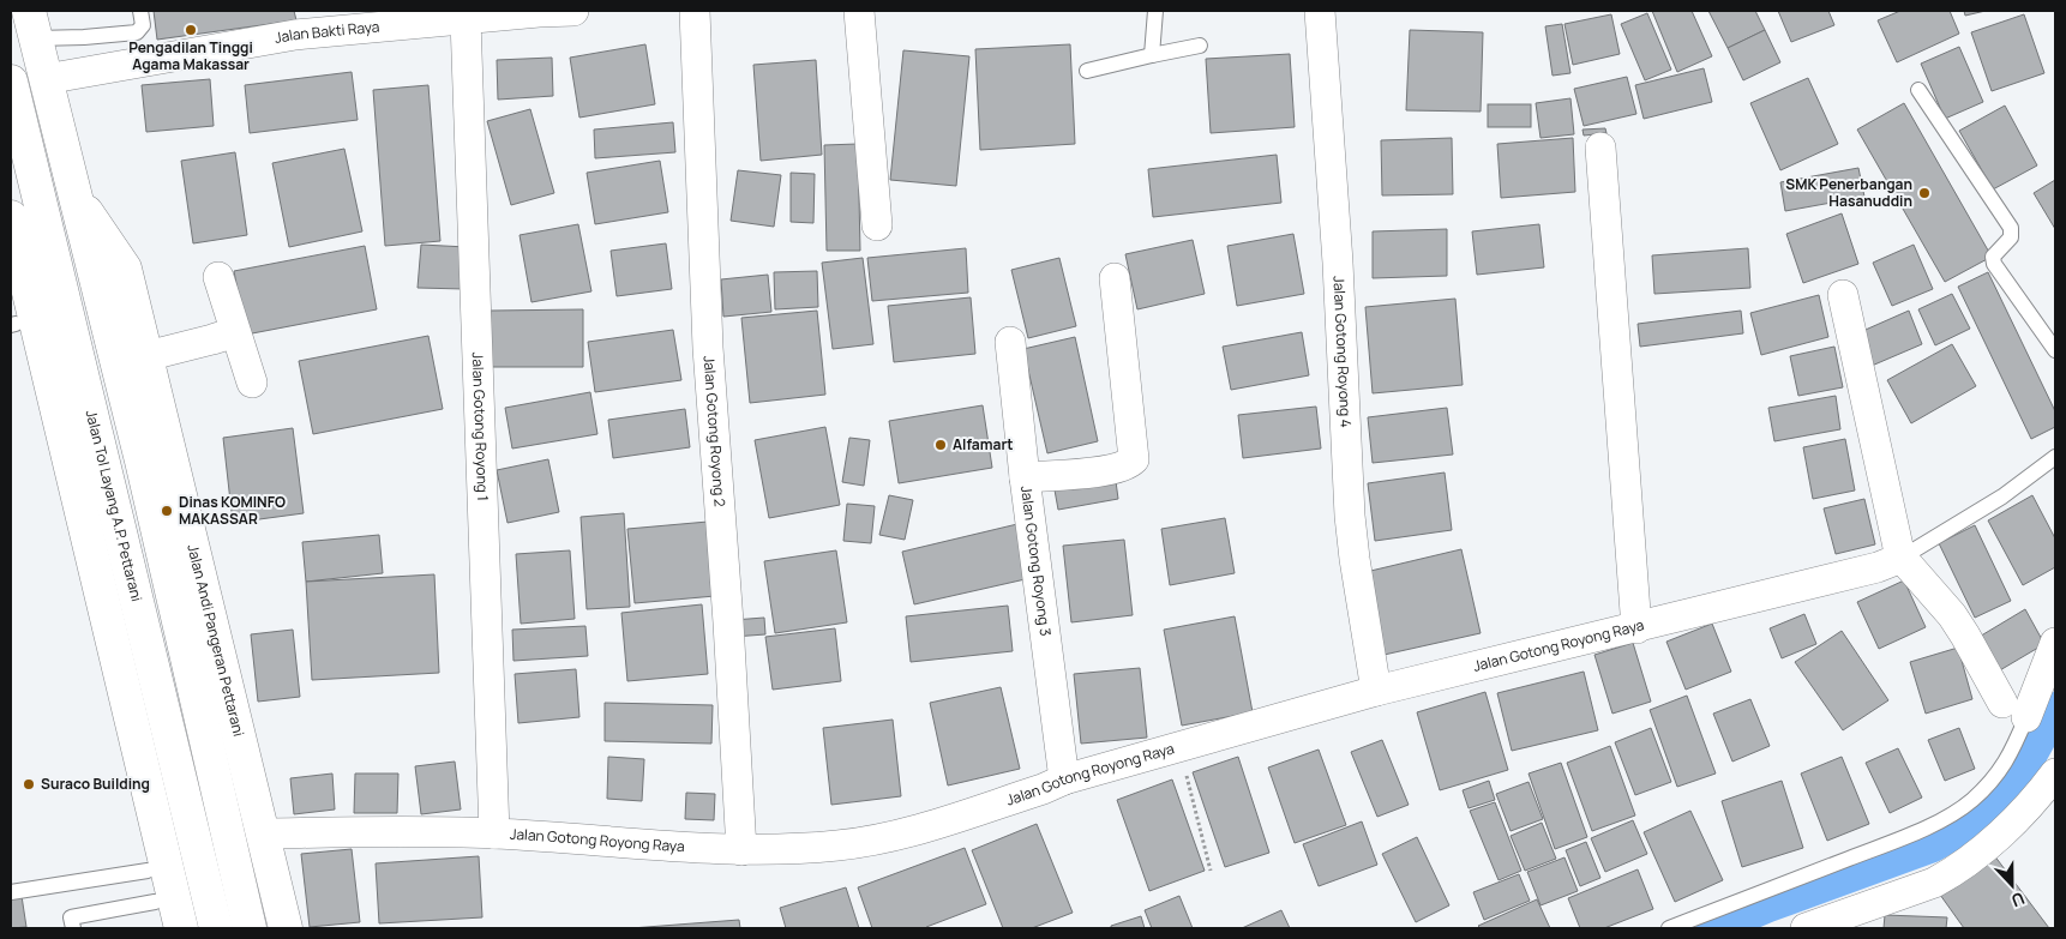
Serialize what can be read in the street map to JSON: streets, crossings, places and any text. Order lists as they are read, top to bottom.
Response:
{
  "streets": {
    "highway": ["Jalan Tol Layang A.P. Pettarani", "Jalan Andi Pangeran Pettarani"],
    "street": [
      "Jalan Bakti Raya",
      "Jalan Gotong Royong 4",
      "Jalan Gotong Royong 1",
      "Jalan Gotong Royong 2",
      "Jalan Gotong Royong 3",
      "Jalan Gotong Royong Raya"
    ]
  },
  "crossings": [
    ["Jalan Bakti Raya", "Jalan Gotong Royong 1"],
    ["Jalan Bakti Raya", "Jalan Andi Pangeran Pettarani"],
    ["Jalan Gotong Royong 4", "Jalan Gotong Royong Raya"],
    ["Jalan Gotong Royong 1", "Jalan Gotong Royong Raya"],
    ["Jalan Gotong Royong 2", "Jalan Gotong Royong Raya"],
    ["Jalan Gotong Royong 3", "Jalan Gotong Royong Raya"],
    ["Jalan Andi Pangeran Pettarani", "Jalan Gotong Royong Raya"]
  ],
  "places": [
    "Pengadilan Tinggi Agama Makassar",
    "SMK Penerbangan Hasanuddin",
    "Alfamart",
    "Dinas KOMINFO MAKASSAR",
    "Suraco Building"
  ],
  "north": "bottom"
}
